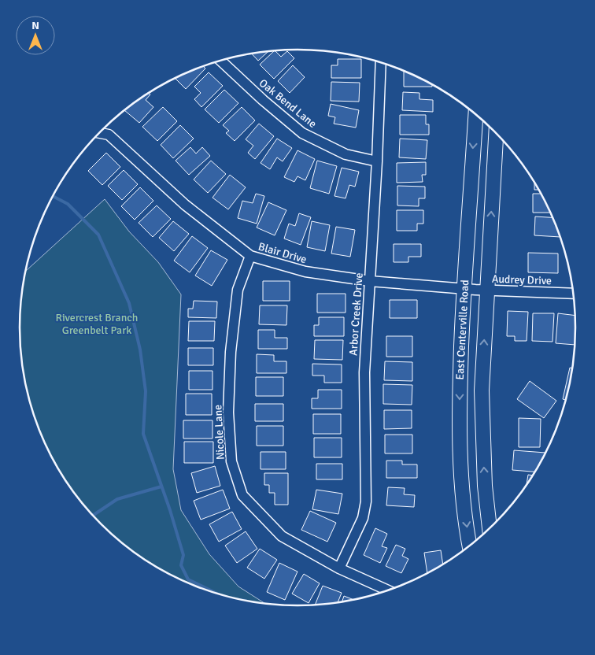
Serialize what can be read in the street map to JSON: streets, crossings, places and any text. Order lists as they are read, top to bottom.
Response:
{
  "streets": {
    "main road": ["East Centerville Road"],
    "street": [
      "Oak Bend Lane",
      "Blair Drive",
      "Audrey Drive",
      "Arbor Creek Drive",
      "Nicole Lane"
    ]
  },
  "crossings": [
    ["Oak Bend Lane", "Arbor Creek Drive"],
    ["Blair Drive", "Audrey Drive"],
    ["Blair Drive", "Arbor Creek Drive"],
    ["Blair Drive", "East Centerville Road"],
    ["Blair Drive", "Nicole Lane"],
    ["Audrey Drive", "East Centerville Road"],
    ["Arbor Creek Drive", "Nicole Lane"]
  ],
  "parks": ["Rivercrest Branch Greenbelt Park"],
  "north": "top"
}
